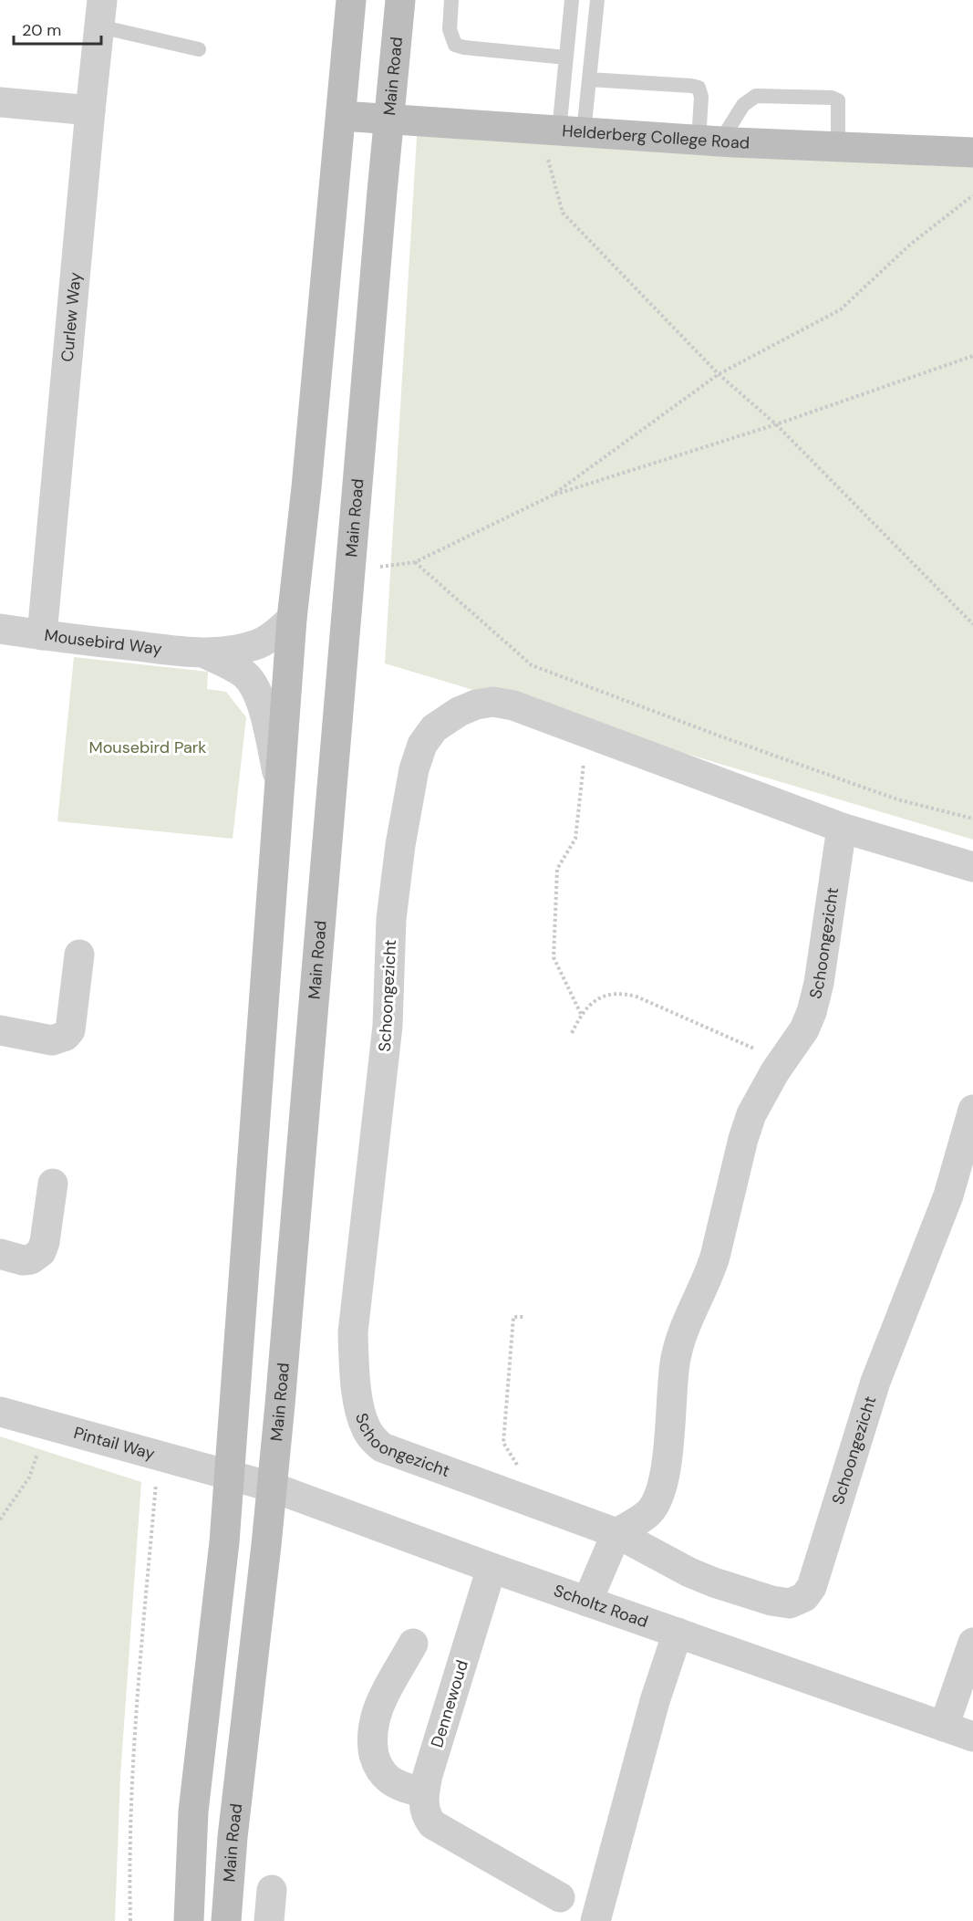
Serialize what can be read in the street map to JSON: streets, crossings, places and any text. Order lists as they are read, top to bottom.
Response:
{
  "streets": {
    "main road": ["Main Road", "Helderberg College Road"],
    "street": [
      "Curlew Way",
      "Mousebird Way",
      "Schoongezicht",
      "Pintail Way",
      "Scholtz Road",
      "Dennewoud"
    ]
  },
  "crossings": [
    ["Main Road", "Helderberg College Road"],
    ["Main Road", "Scholtz Road"],
    ["Curlew Way", "Mousebird Way"],
    ["Pintail Way", "Scholtz Road"],
    ["Scholtz Road", "Dennewoud"]
  ],
  "parks": ["Mousebird Park"],
  "scale_bar": "20 m"
}
